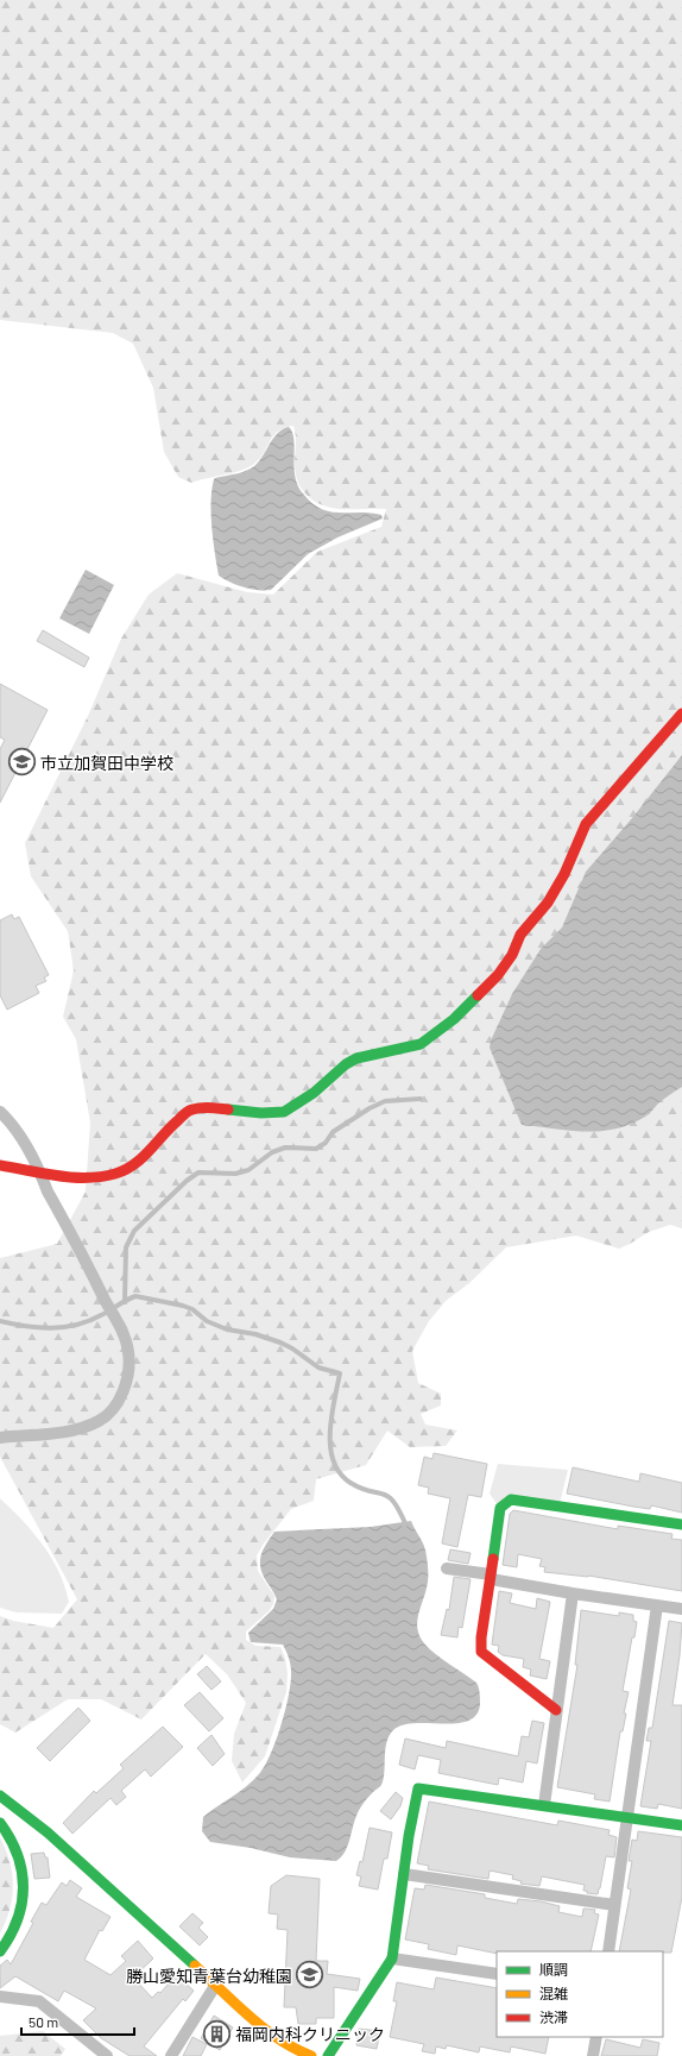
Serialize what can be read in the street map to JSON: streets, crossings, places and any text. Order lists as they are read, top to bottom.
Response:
{
  "places": {
    "school or university": ["市立加賀田中学校", "勝山愛知青葉台幼稚園"],
    "building": ["福岡内科クリニック"]
  },
  "legend": ["順調", "混雑", "渋滞"],
  "scale_bar": "50 m"
}
